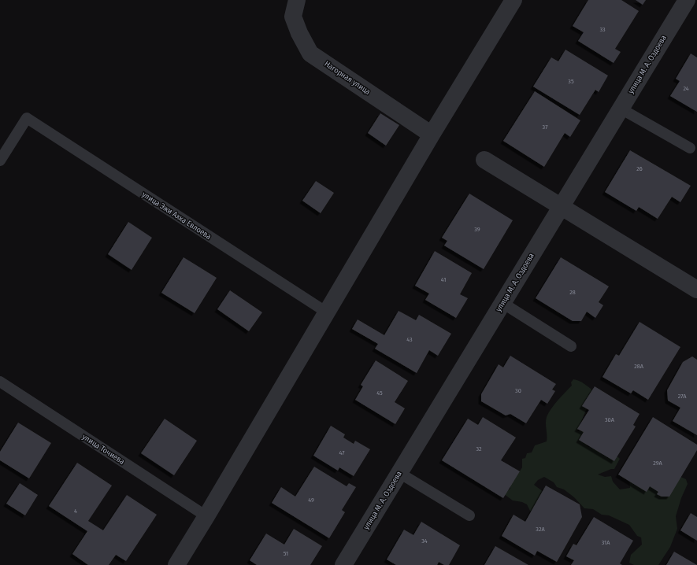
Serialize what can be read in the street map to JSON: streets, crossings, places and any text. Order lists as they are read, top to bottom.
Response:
{
  "streets": {
    "street": ["улица М. А. Оздоева", "Нагорная улица"],
    "lane": ["улица Эжи Ахка Евлоева", "улица Точиева"]
  },
  "house_numbers": [
    "33",
    "35",
    "24",
    "37",
    "26",
    "39",
    "41",
    "28",
    "43",
    "28А",
    "30",
    "45",
    "27А",
    "30А",
    "32",
    "47",
    "29А",
    "49",
    "4",
    "32А",
    "34",
    "31А",
    "51"
  ]
}
